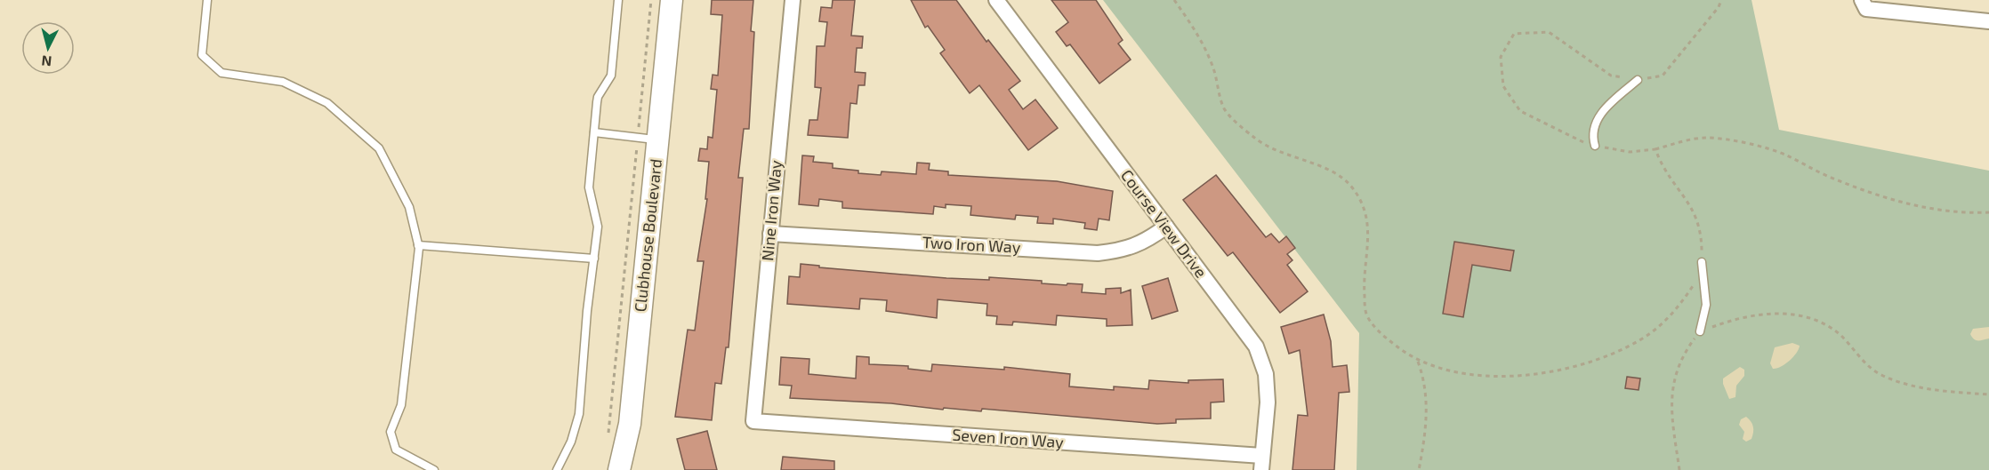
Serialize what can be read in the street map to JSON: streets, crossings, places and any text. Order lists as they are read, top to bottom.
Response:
{
  "streets": {
    "street": [
      "Nine Iron Way",
      "Course View Drive",
      "Clubhouse Boulevard",
      "Two Iron Way",
      "Seven Iron Way"
    ]
  },
  "crossings": [
    ["Nine Iron Way", "Two Iron Way"],
    ["Nine Iron Way", "Seven Iron Way"],
    ["Course View Drive", "Two Iron Way"],
    ["Course View Drive", "Seven Iron Way"]
  ],
  "north": "bottom"
}
